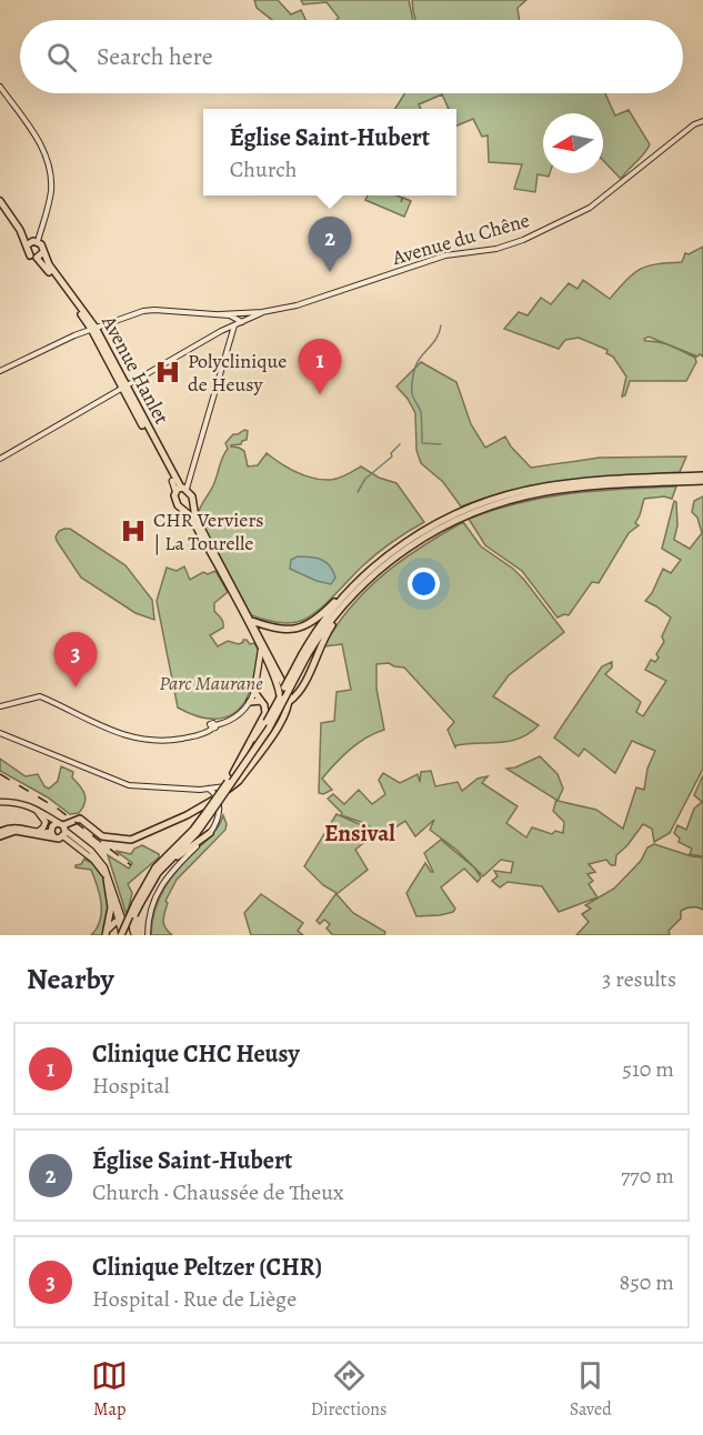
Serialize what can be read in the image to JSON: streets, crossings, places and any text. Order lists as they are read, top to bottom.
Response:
{
  "streets": {
    "highway": ["Avenue Hanlet"],
    "street": ["Avenue du Chêne"]
  },
  "districts": ["Ensival"],
  "parks": ["Parc Maurane"],
  "places": {
    "hospital": ["Polyclinique de Heusy", "CHR Verviers | La Tourelle"]
  },
  "north": "left",
  "page": {
    "search": "Search here",
    "popup": ["Église Saint-Hubert", "Church"],
    "pins": ["2", "1", "3"],
    "heading": ["Nearby", "3 results"],
    "list": [
      {
        "mark": "1",
        "name": "Clinique CHC Heusy",
        "note": "Hospital",
        "value": "510 m"
      },
      {
        "mark": "2",
        "name": "Église Saint-Hubert",
        "note": "Church · Chaussée de Theux",
        "value": "770 m"
      },
      {
        "mark": "3",
        "name": "Clinique Peltzer (CHR)",
        "note": "Hospital · Rue de Liège",
        "value": "850 m"
      }
    ],
    "nav": ["Map", "Directions", "Saved"]
  }
}
